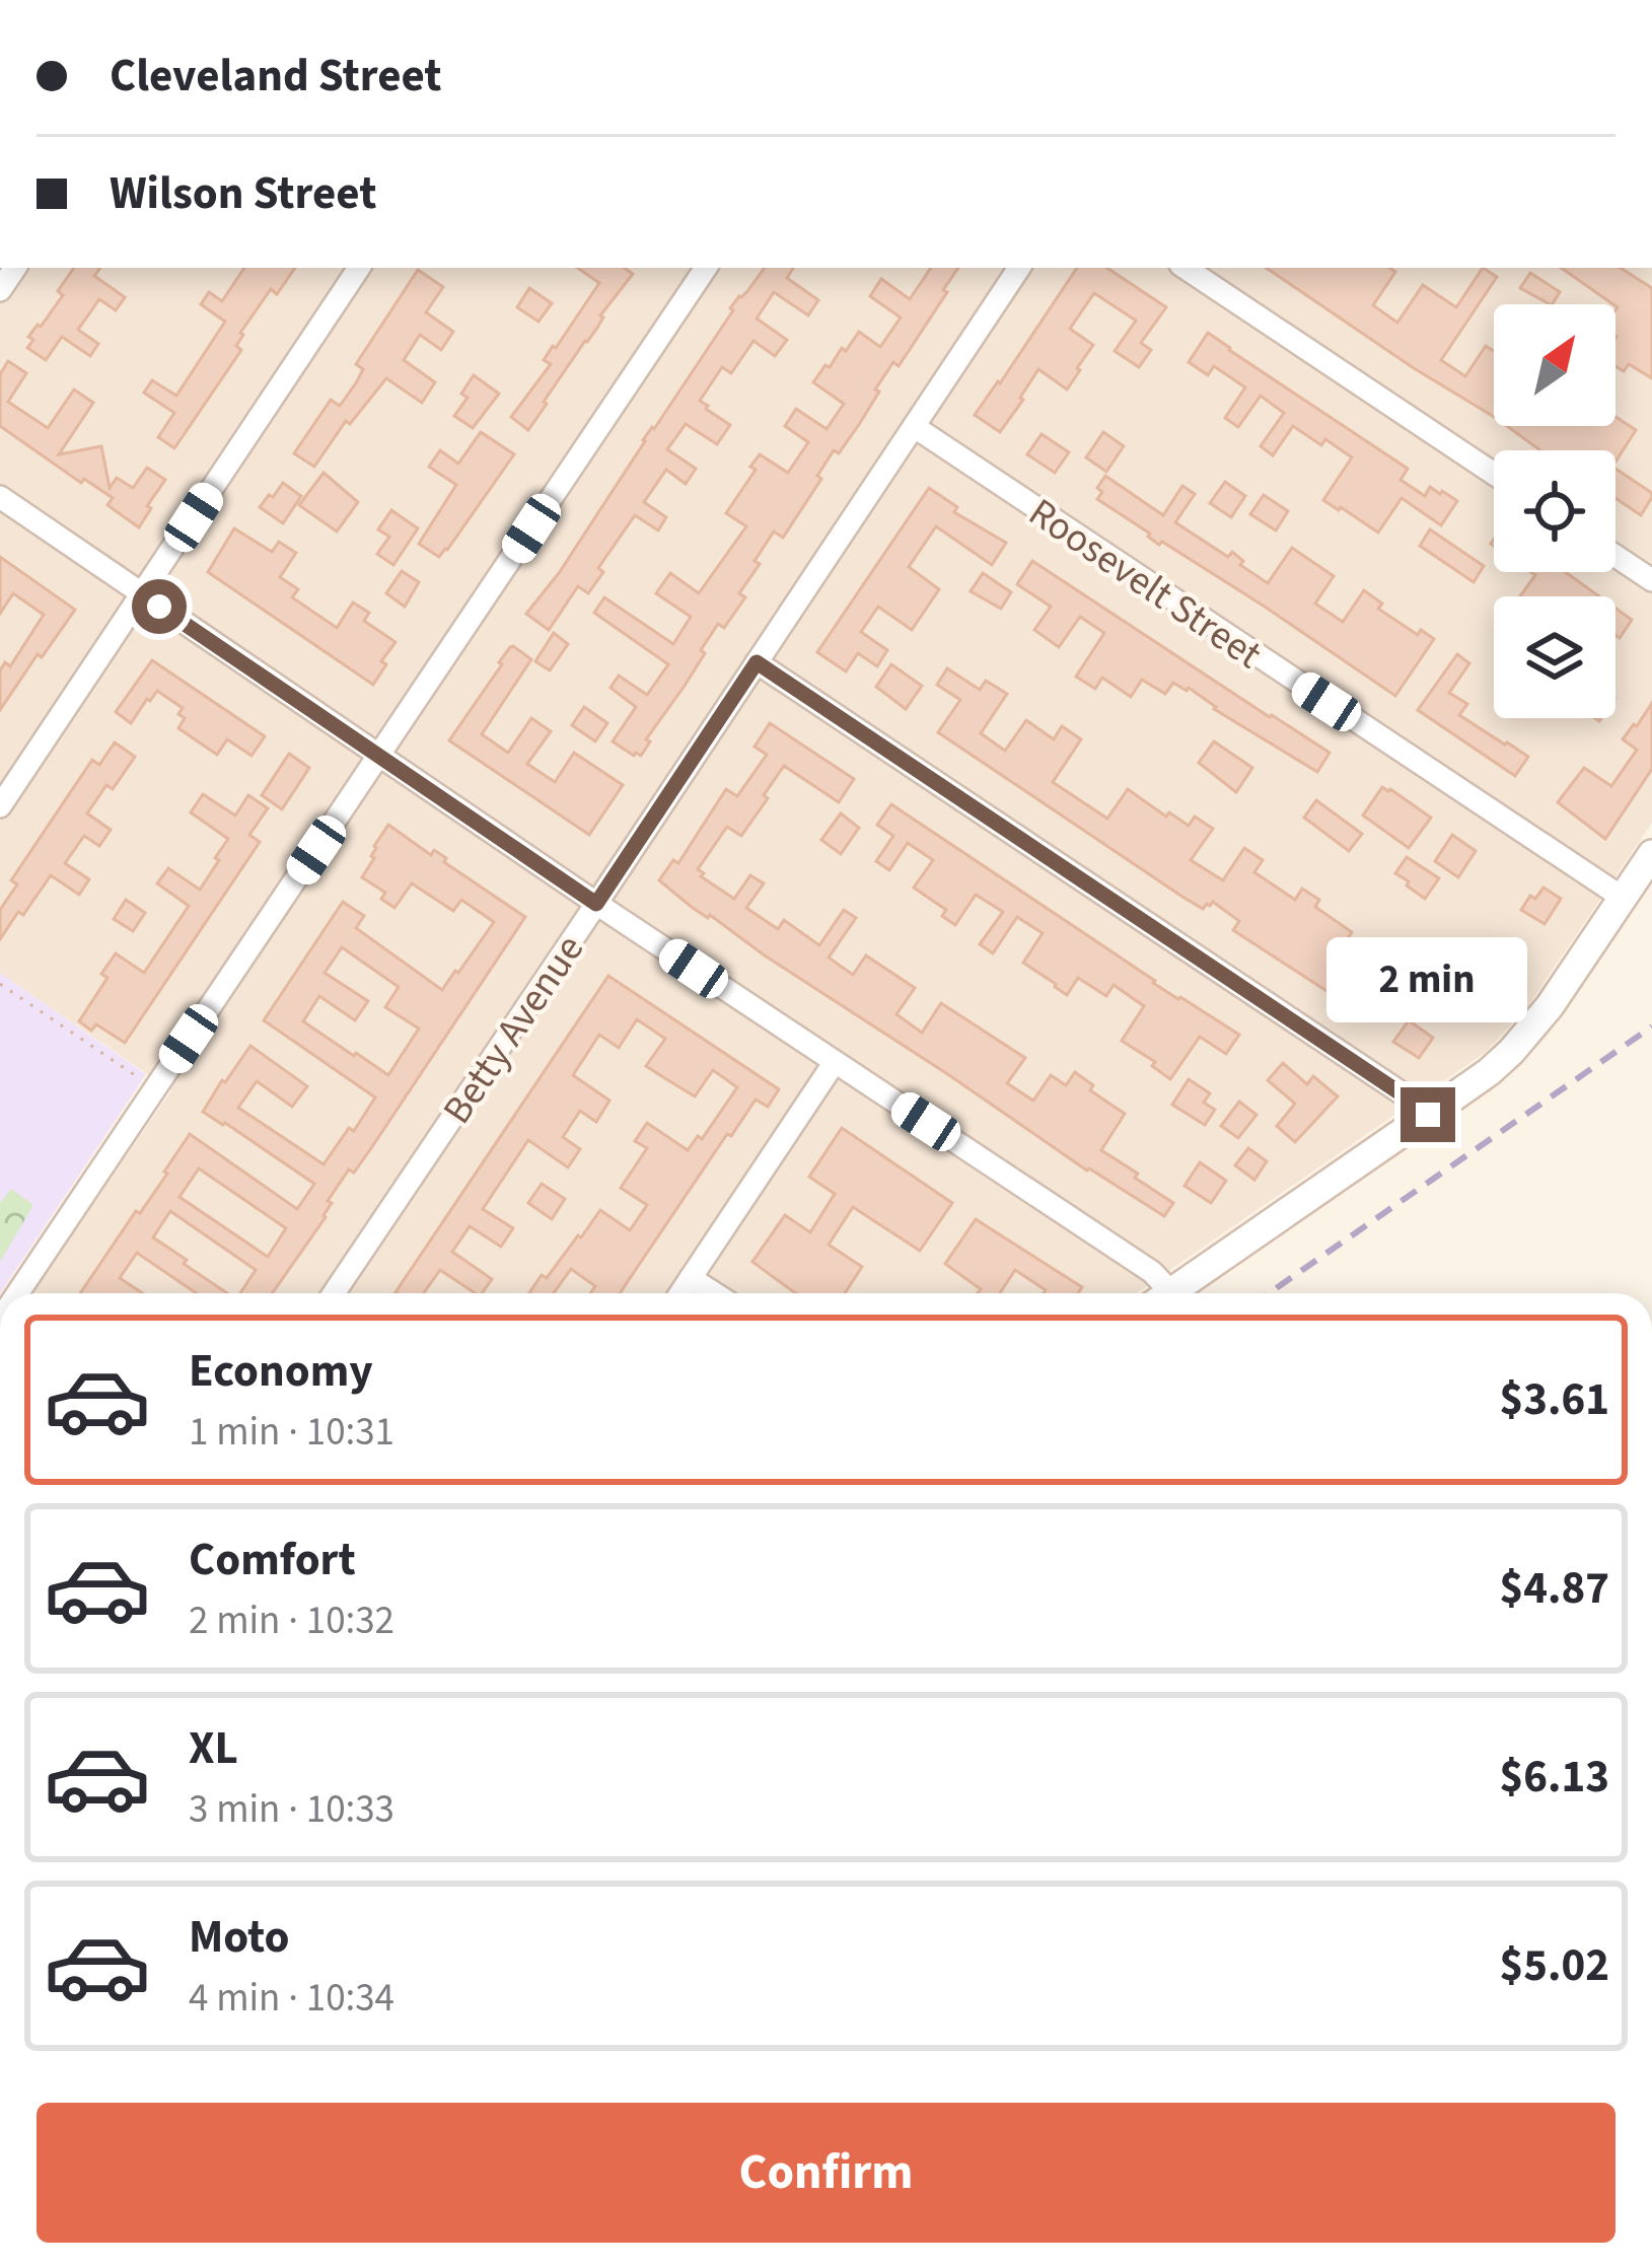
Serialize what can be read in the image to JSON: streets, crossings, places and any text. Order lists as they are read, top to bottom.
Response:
{
  "streets": {
    "street": ["Roosevelt Street", "Betty Avenue"]
  },
  "crossings": [
    ["Roosevelt Street", "Betty Avenue"]
  ],
  "north": "top right",
  "page": {
    "banner": ["Cleveland Street", "Wilson Street"],
    "bubble": "2 min",
    "list": [
      {
        "name": "Economy",
        "note": "1 min · 10:31",
        "value": "$3.61"
      },
      {
        "name": "Comfort",
        "note": "2 min · 10:32",
        "value": "$4.87"
      },
      {
        "name": "XL",
        "note": "3 min · 10:33",
        "value": "$6.13"
      },
      {
        "name": "Moto",
        "note": "4 min · 10:34",
        "value": "$5.02"
      }
    ],
    "buttons": "Confirm"
  }
}
